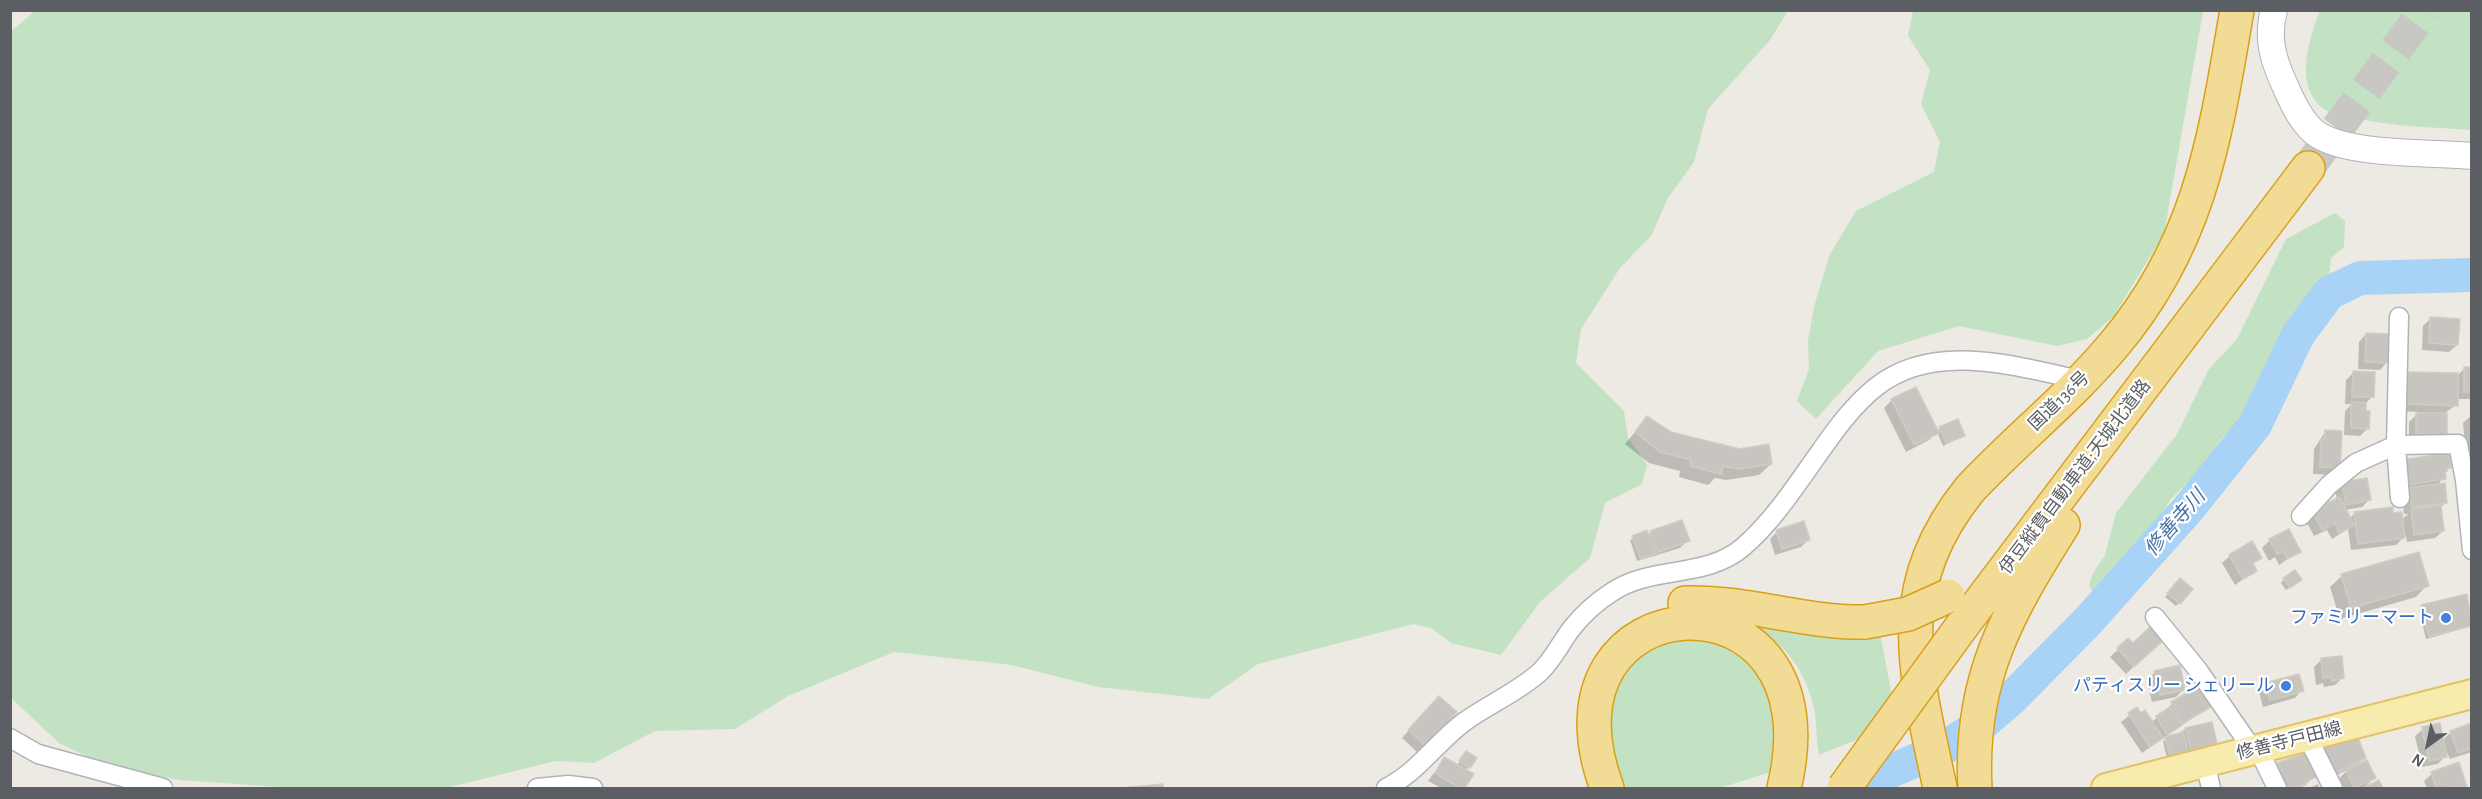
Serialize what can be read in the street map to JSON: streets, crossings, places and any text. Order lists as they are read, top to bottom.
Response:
{
  "streets": {
    "highway": ["国道136号", "伊豆縦貫自動車道;天城北道路"],
    "main road": ["修善寺戸田線"]
  },
  "water": ["修善寺川"],
  "places": ["ファミリーマート", "パティスリー シェリール"],
  "north": "bottom left"
}
